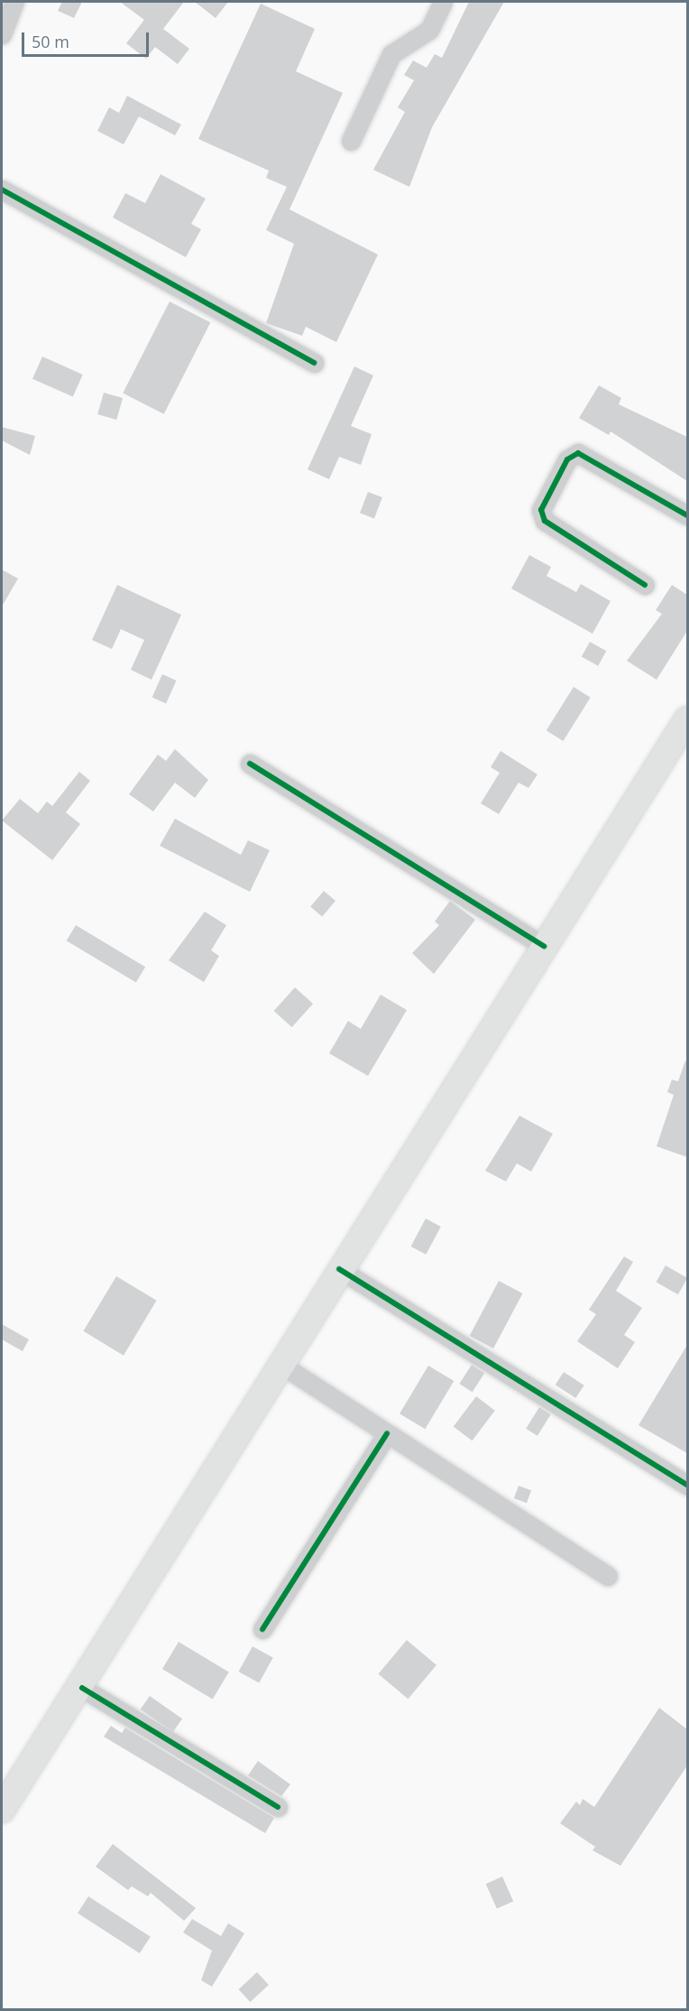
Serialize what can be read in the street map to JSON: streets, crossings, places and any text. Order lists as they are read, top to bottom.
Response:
{
  "scale_bar": "50 m"
}
